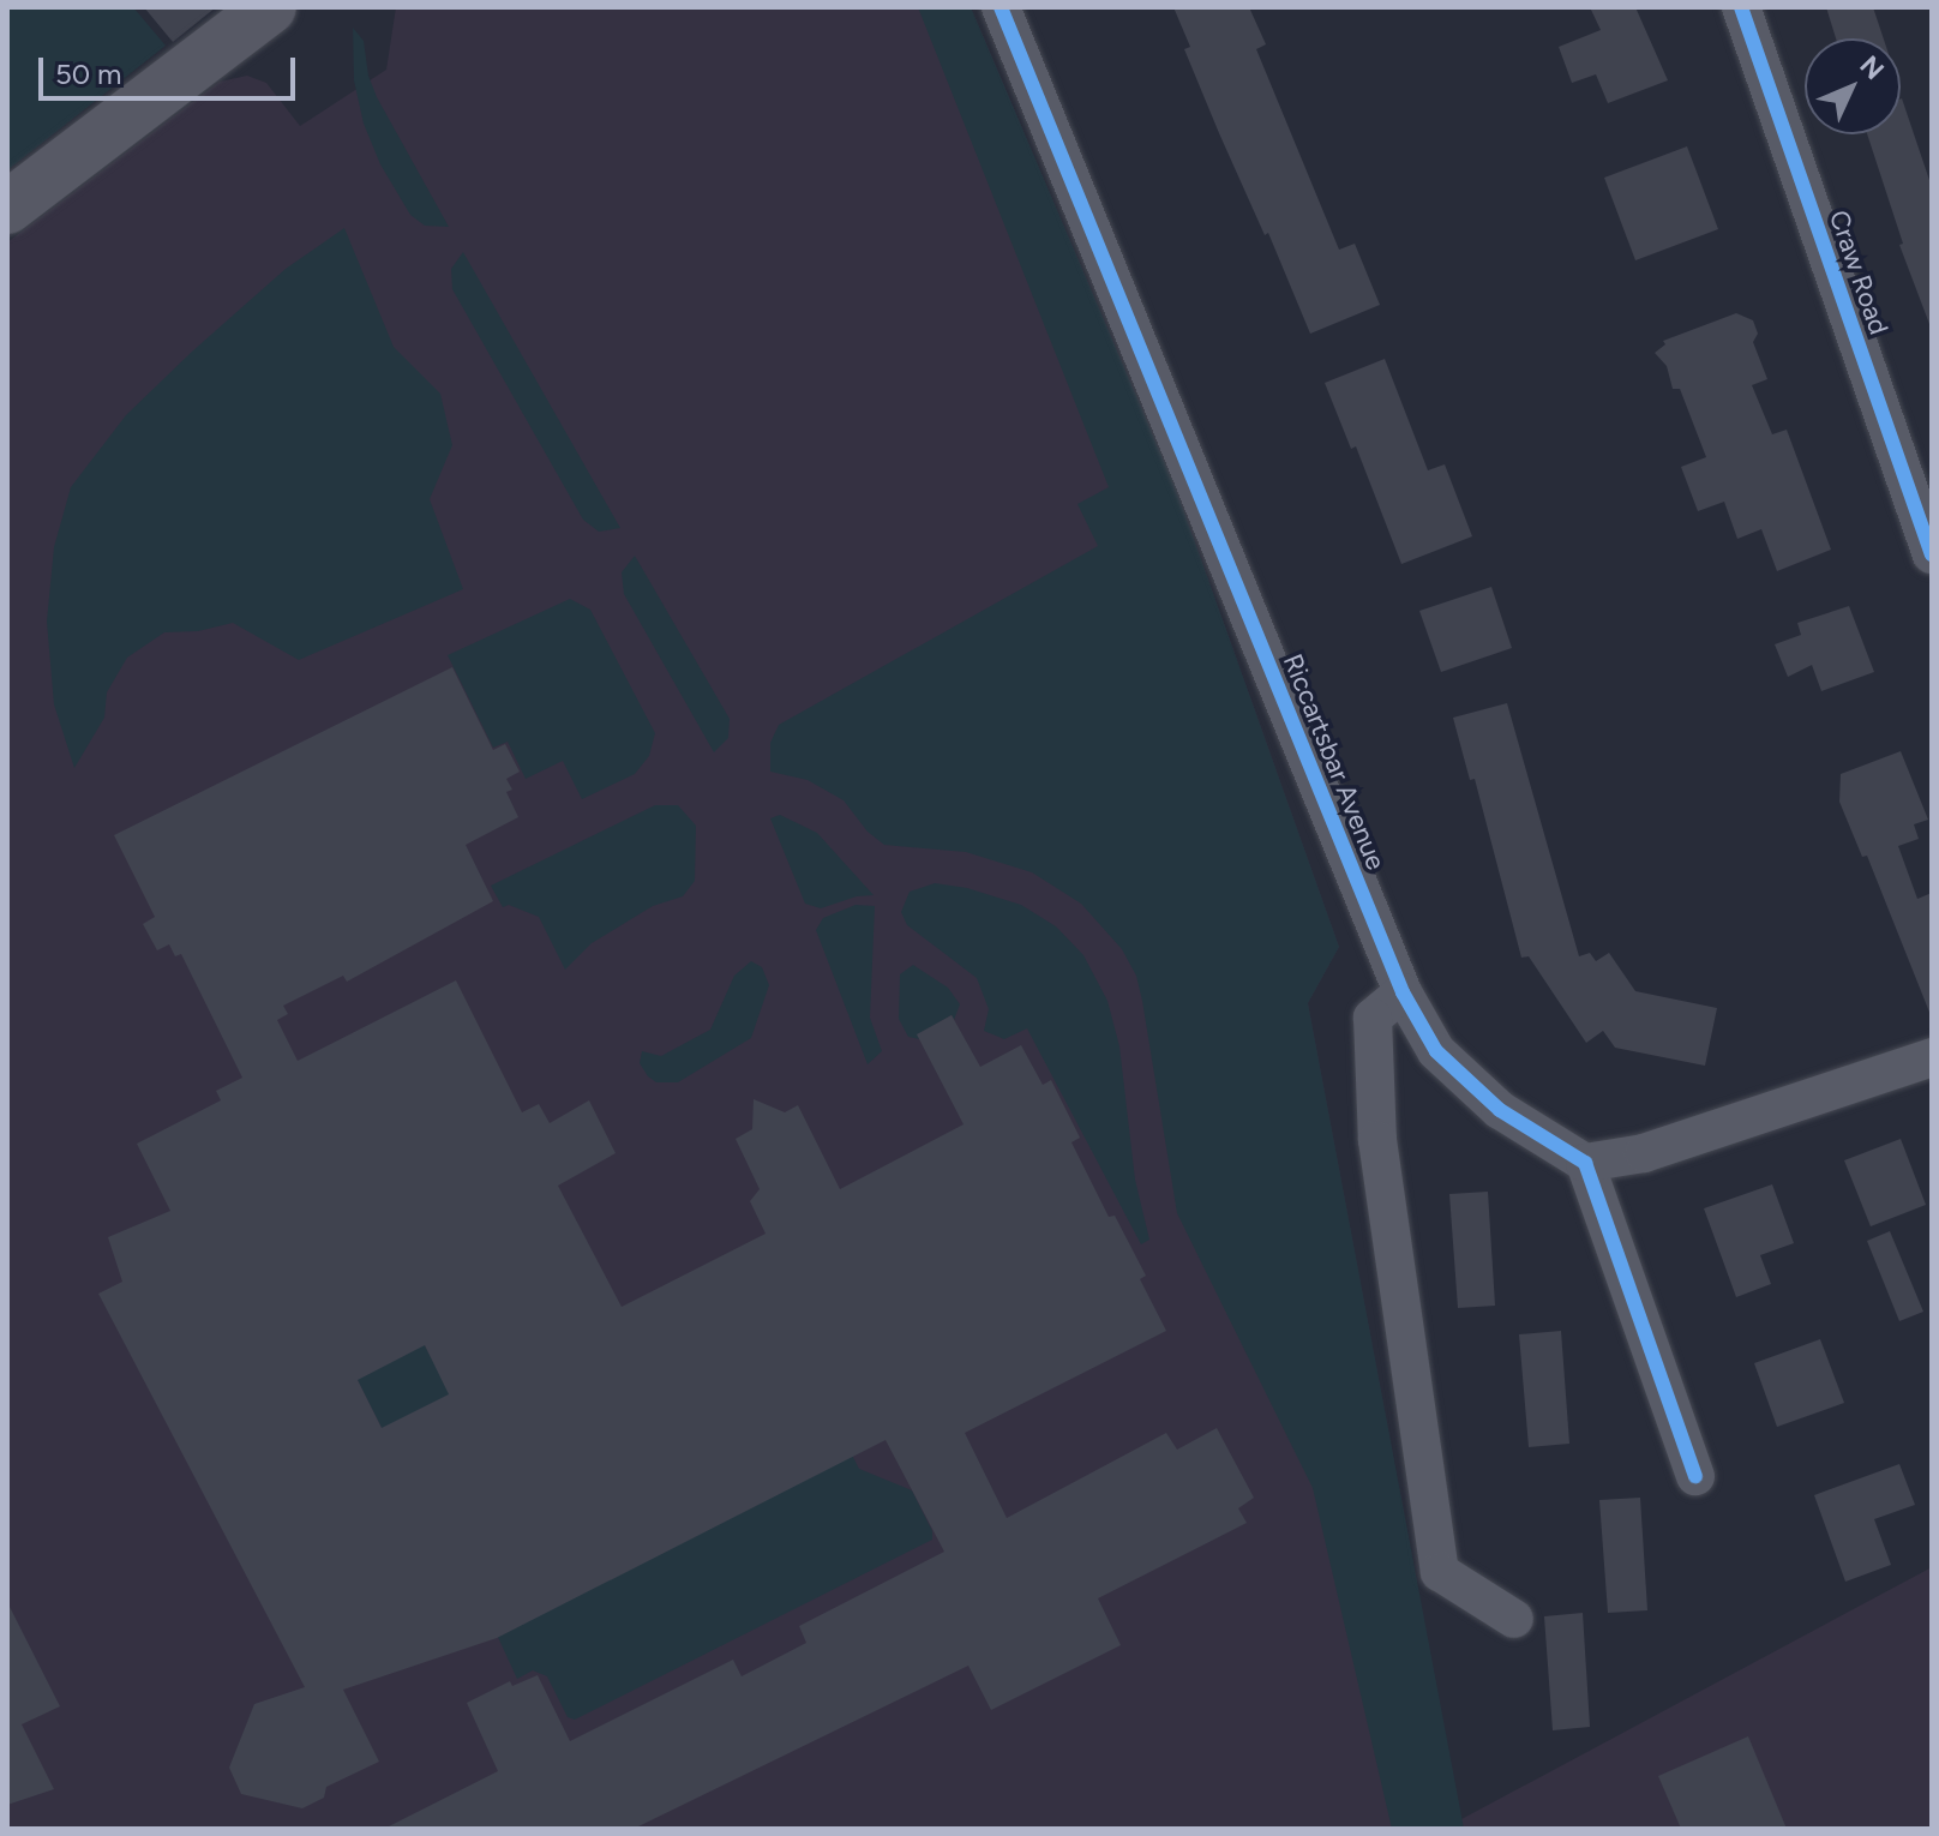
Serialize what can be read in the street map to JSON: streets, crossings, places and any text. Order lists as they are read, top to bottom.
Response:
{
  "streets": {
    "street": ["Craw Road", "Riccartsbar Avenue"]
  },
  "scale_bar": "50 m",
  "north": "top right"
}
